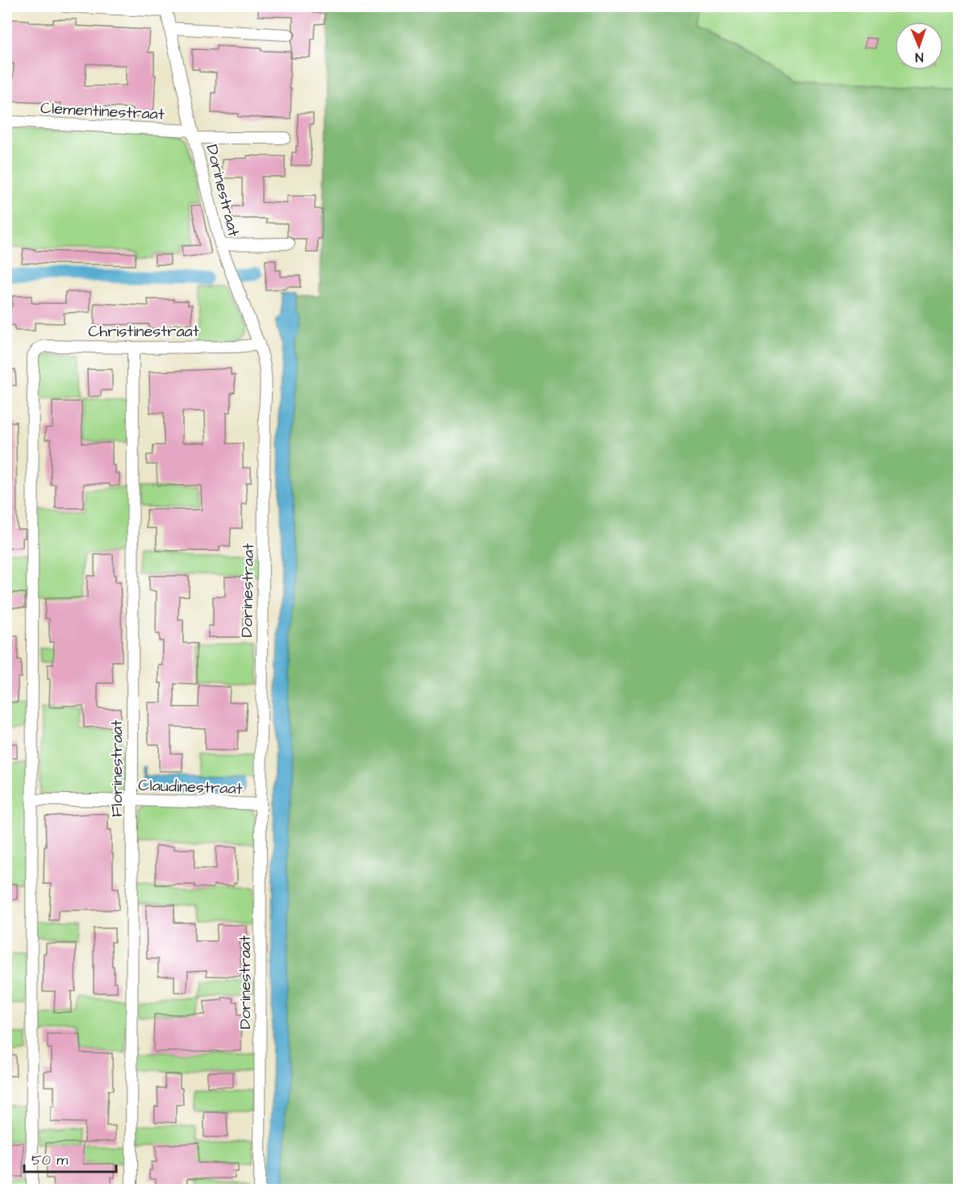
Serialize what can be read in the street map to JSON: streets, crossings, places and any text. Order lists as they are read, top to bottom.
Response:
{
  "streets": {
    "street": [
      "Clementinestraat",
      "Dorinestraat",
      "Christinestraat",
      "Florinestraat",
      "Claudinestraat"
    ]
  },
  "crossings": [
    ["Clementinestraat", "Dorinestraat"],
    ["Dorinestraat", "Christinestraat"],
    ["Dorinestraat", "Claudinestraat"],
    ["Christinestraat", "Florinestraat"],
    ["Christinestraat", "Claudinestraat"],
    ["Florinestraat", "Claudinestraat"]
  ],
  "scale_bar": "50 m",
  "north": "bottom"
}
